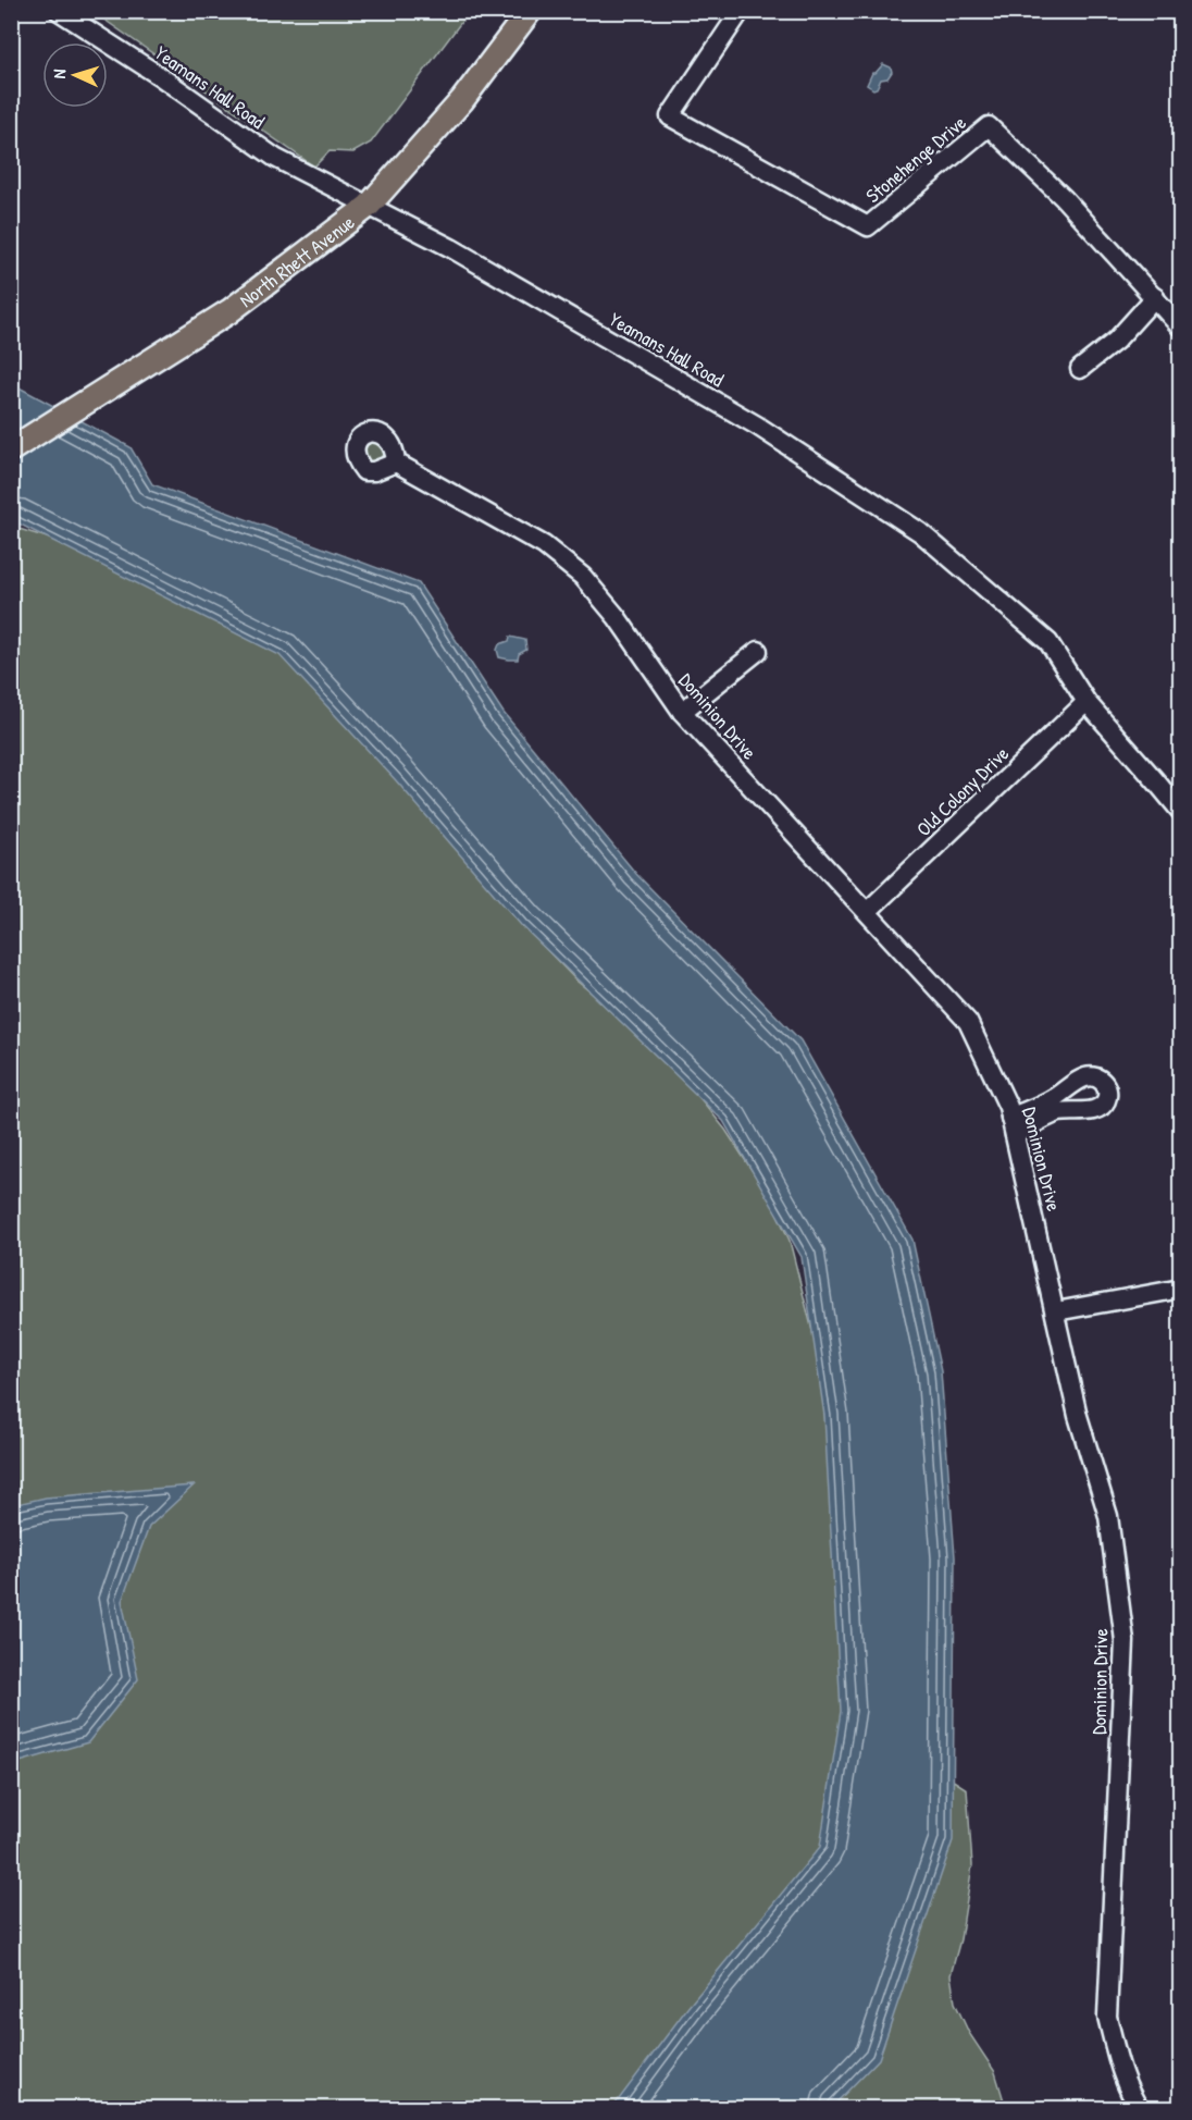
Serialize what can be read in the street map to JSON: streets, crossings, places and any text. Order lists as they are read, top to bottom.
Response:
{
  "streets": {
    "main road": ["North Rhett Avenue"],
    "street": [
      "Yeamans Hall Road",
      "Stonehenge Drive",
      "Dominion Drive",
      "Old Colony Drive"
    ]
  },
  "crossings": [
    ["Yeamans Hall Road", "North Rhett Avenue"],
    ["Yeamans Hall Road", "Old Colony Drive"],
    ["Dominion Drive", "Old Colony Drive"]
  ],
  "north": "left"
}
